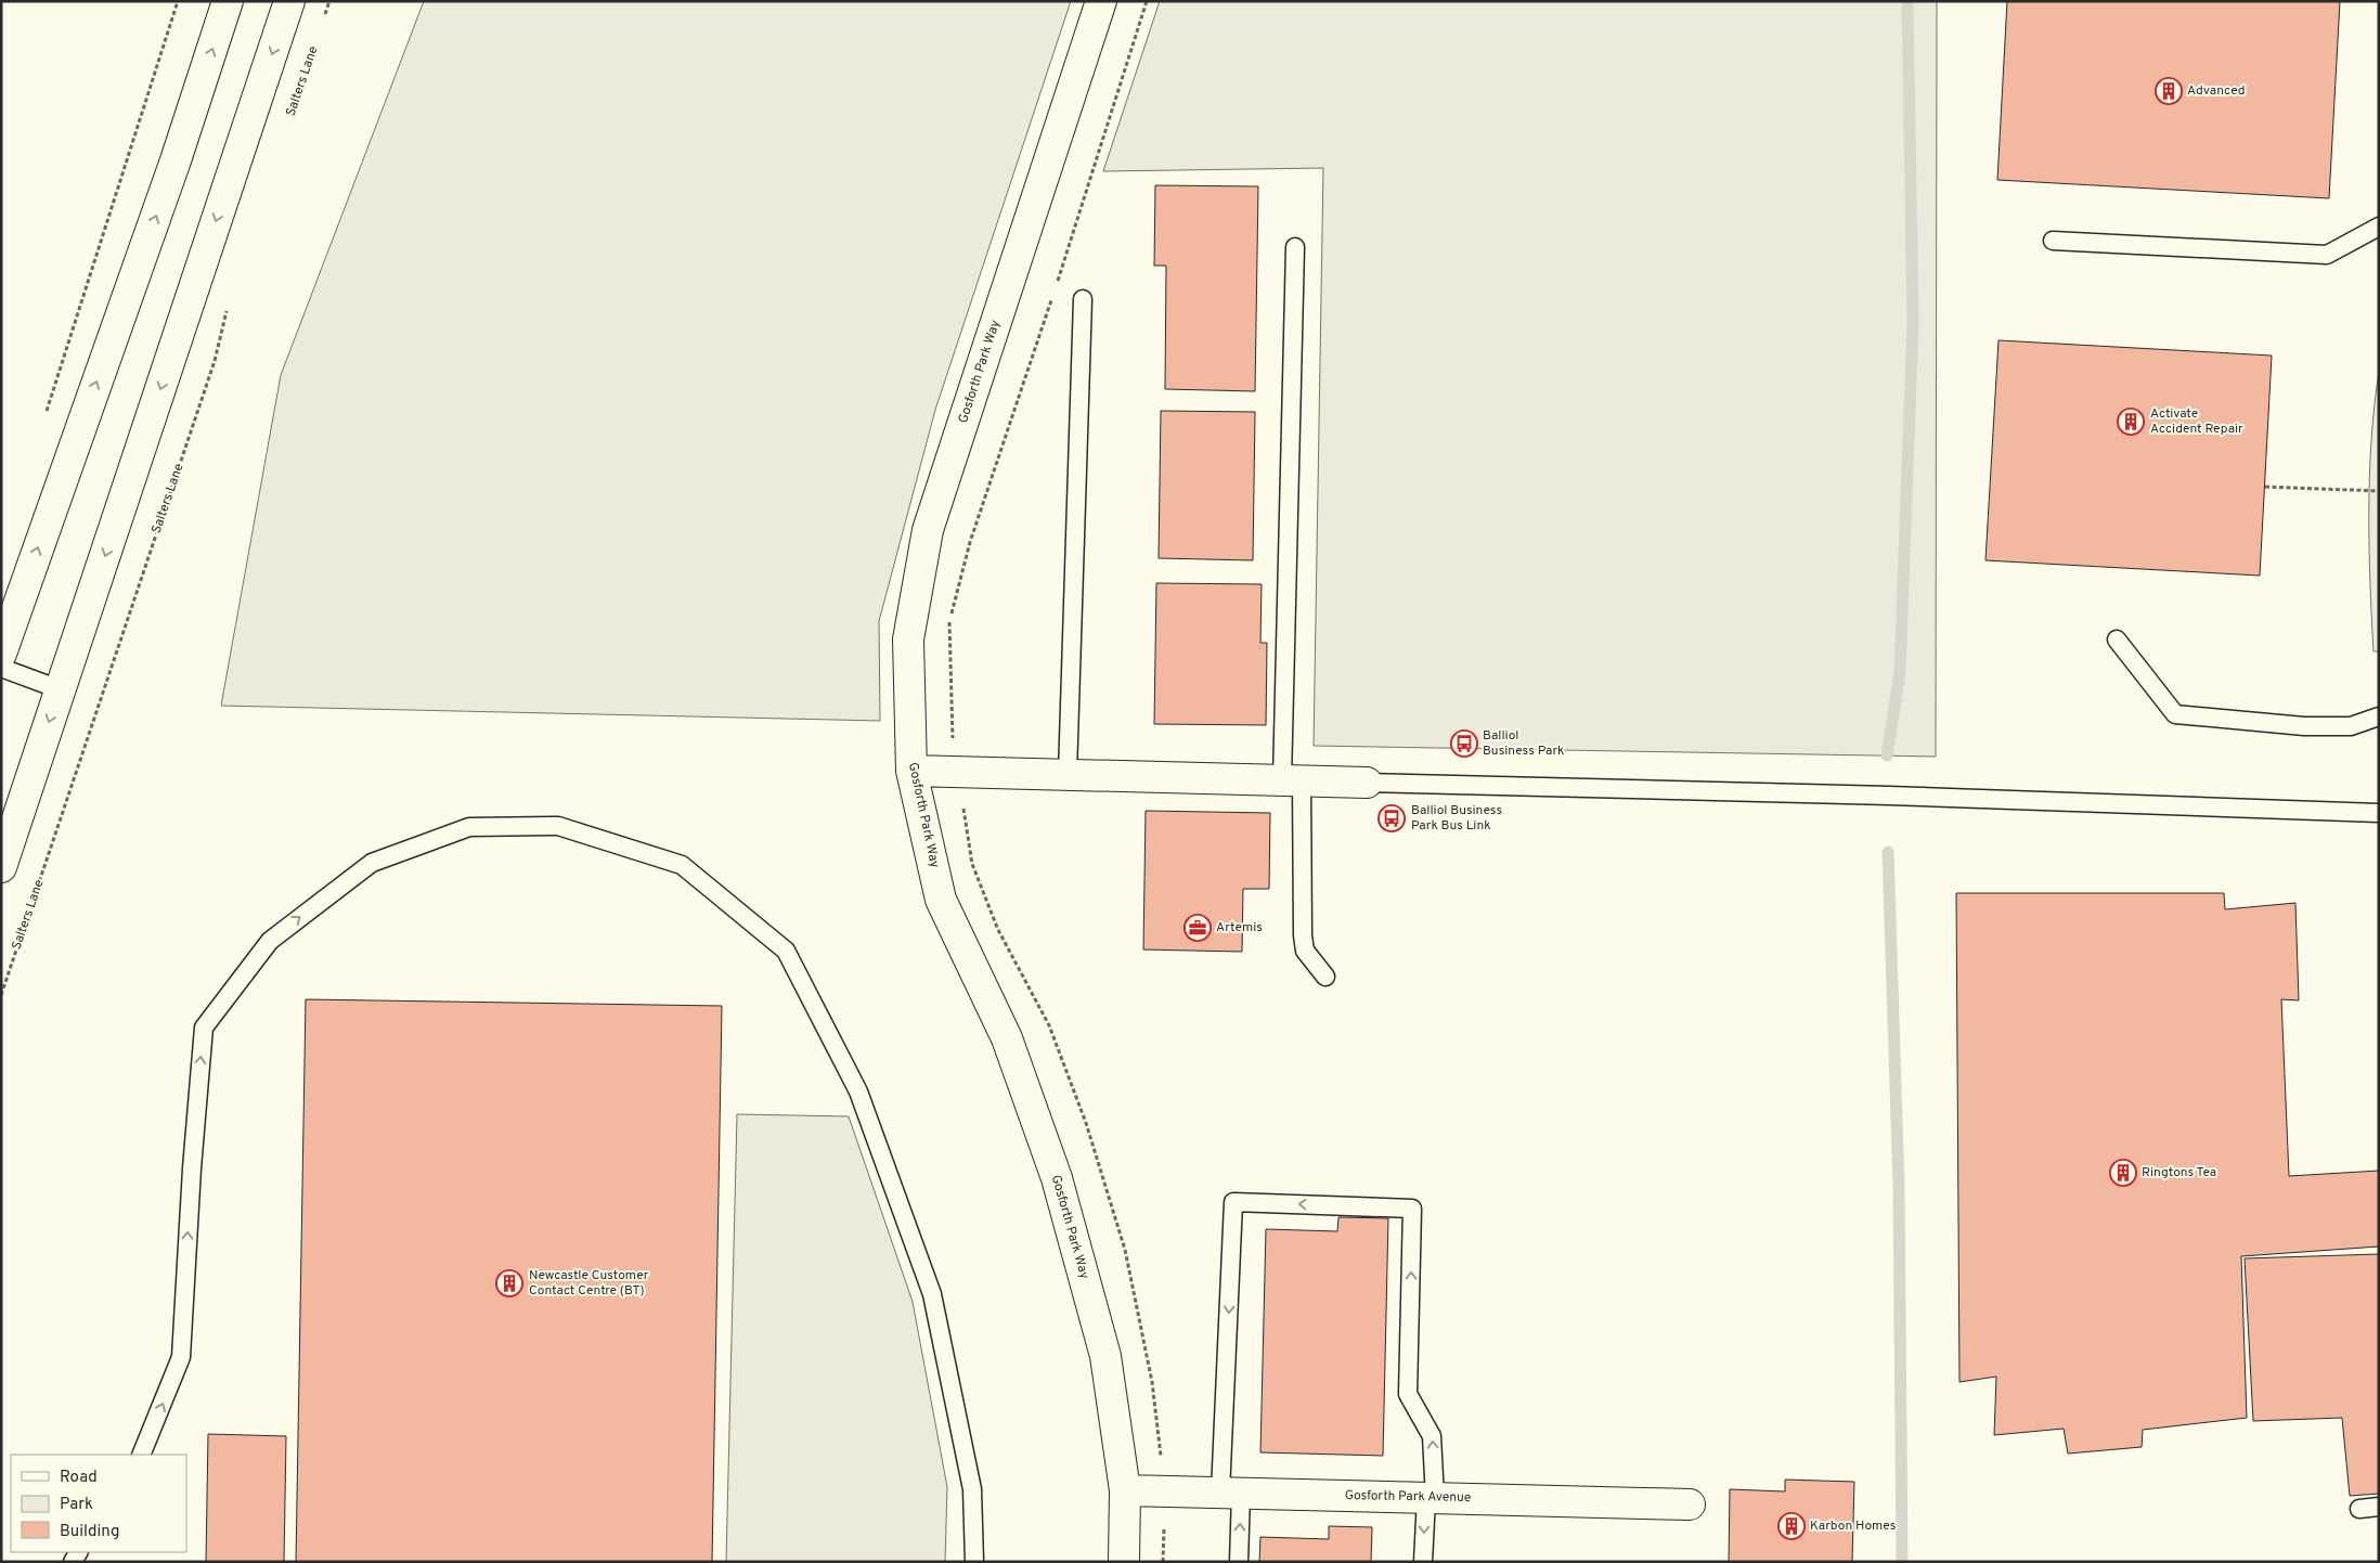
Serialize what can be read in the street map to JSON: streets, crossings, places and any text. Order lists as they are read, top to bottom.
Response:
{
  "streets": {
    "street": ["Gosforth Park Way", "Gosforth Park Avenue"],
    "path": ["Salters Lane"]
  },
  "crossings": [
    ["Gosforth Park Way", "Gosforth Park Avenue"]
  ],
  "places": {
    "building": [
      "Advanced",
      "Activate Accident Repair",
      "Ringtons Tea",
      "Newcastle Customer Contact Centre (BT)",
      "Karbon Homes"
    ],
    "bus stop": ["Balliol Business Park", "Balliol Business Park Bus Link"],
    "office": ["Artemis"]
  },
  "legend": ["Road", "Park", "Building"]
}
